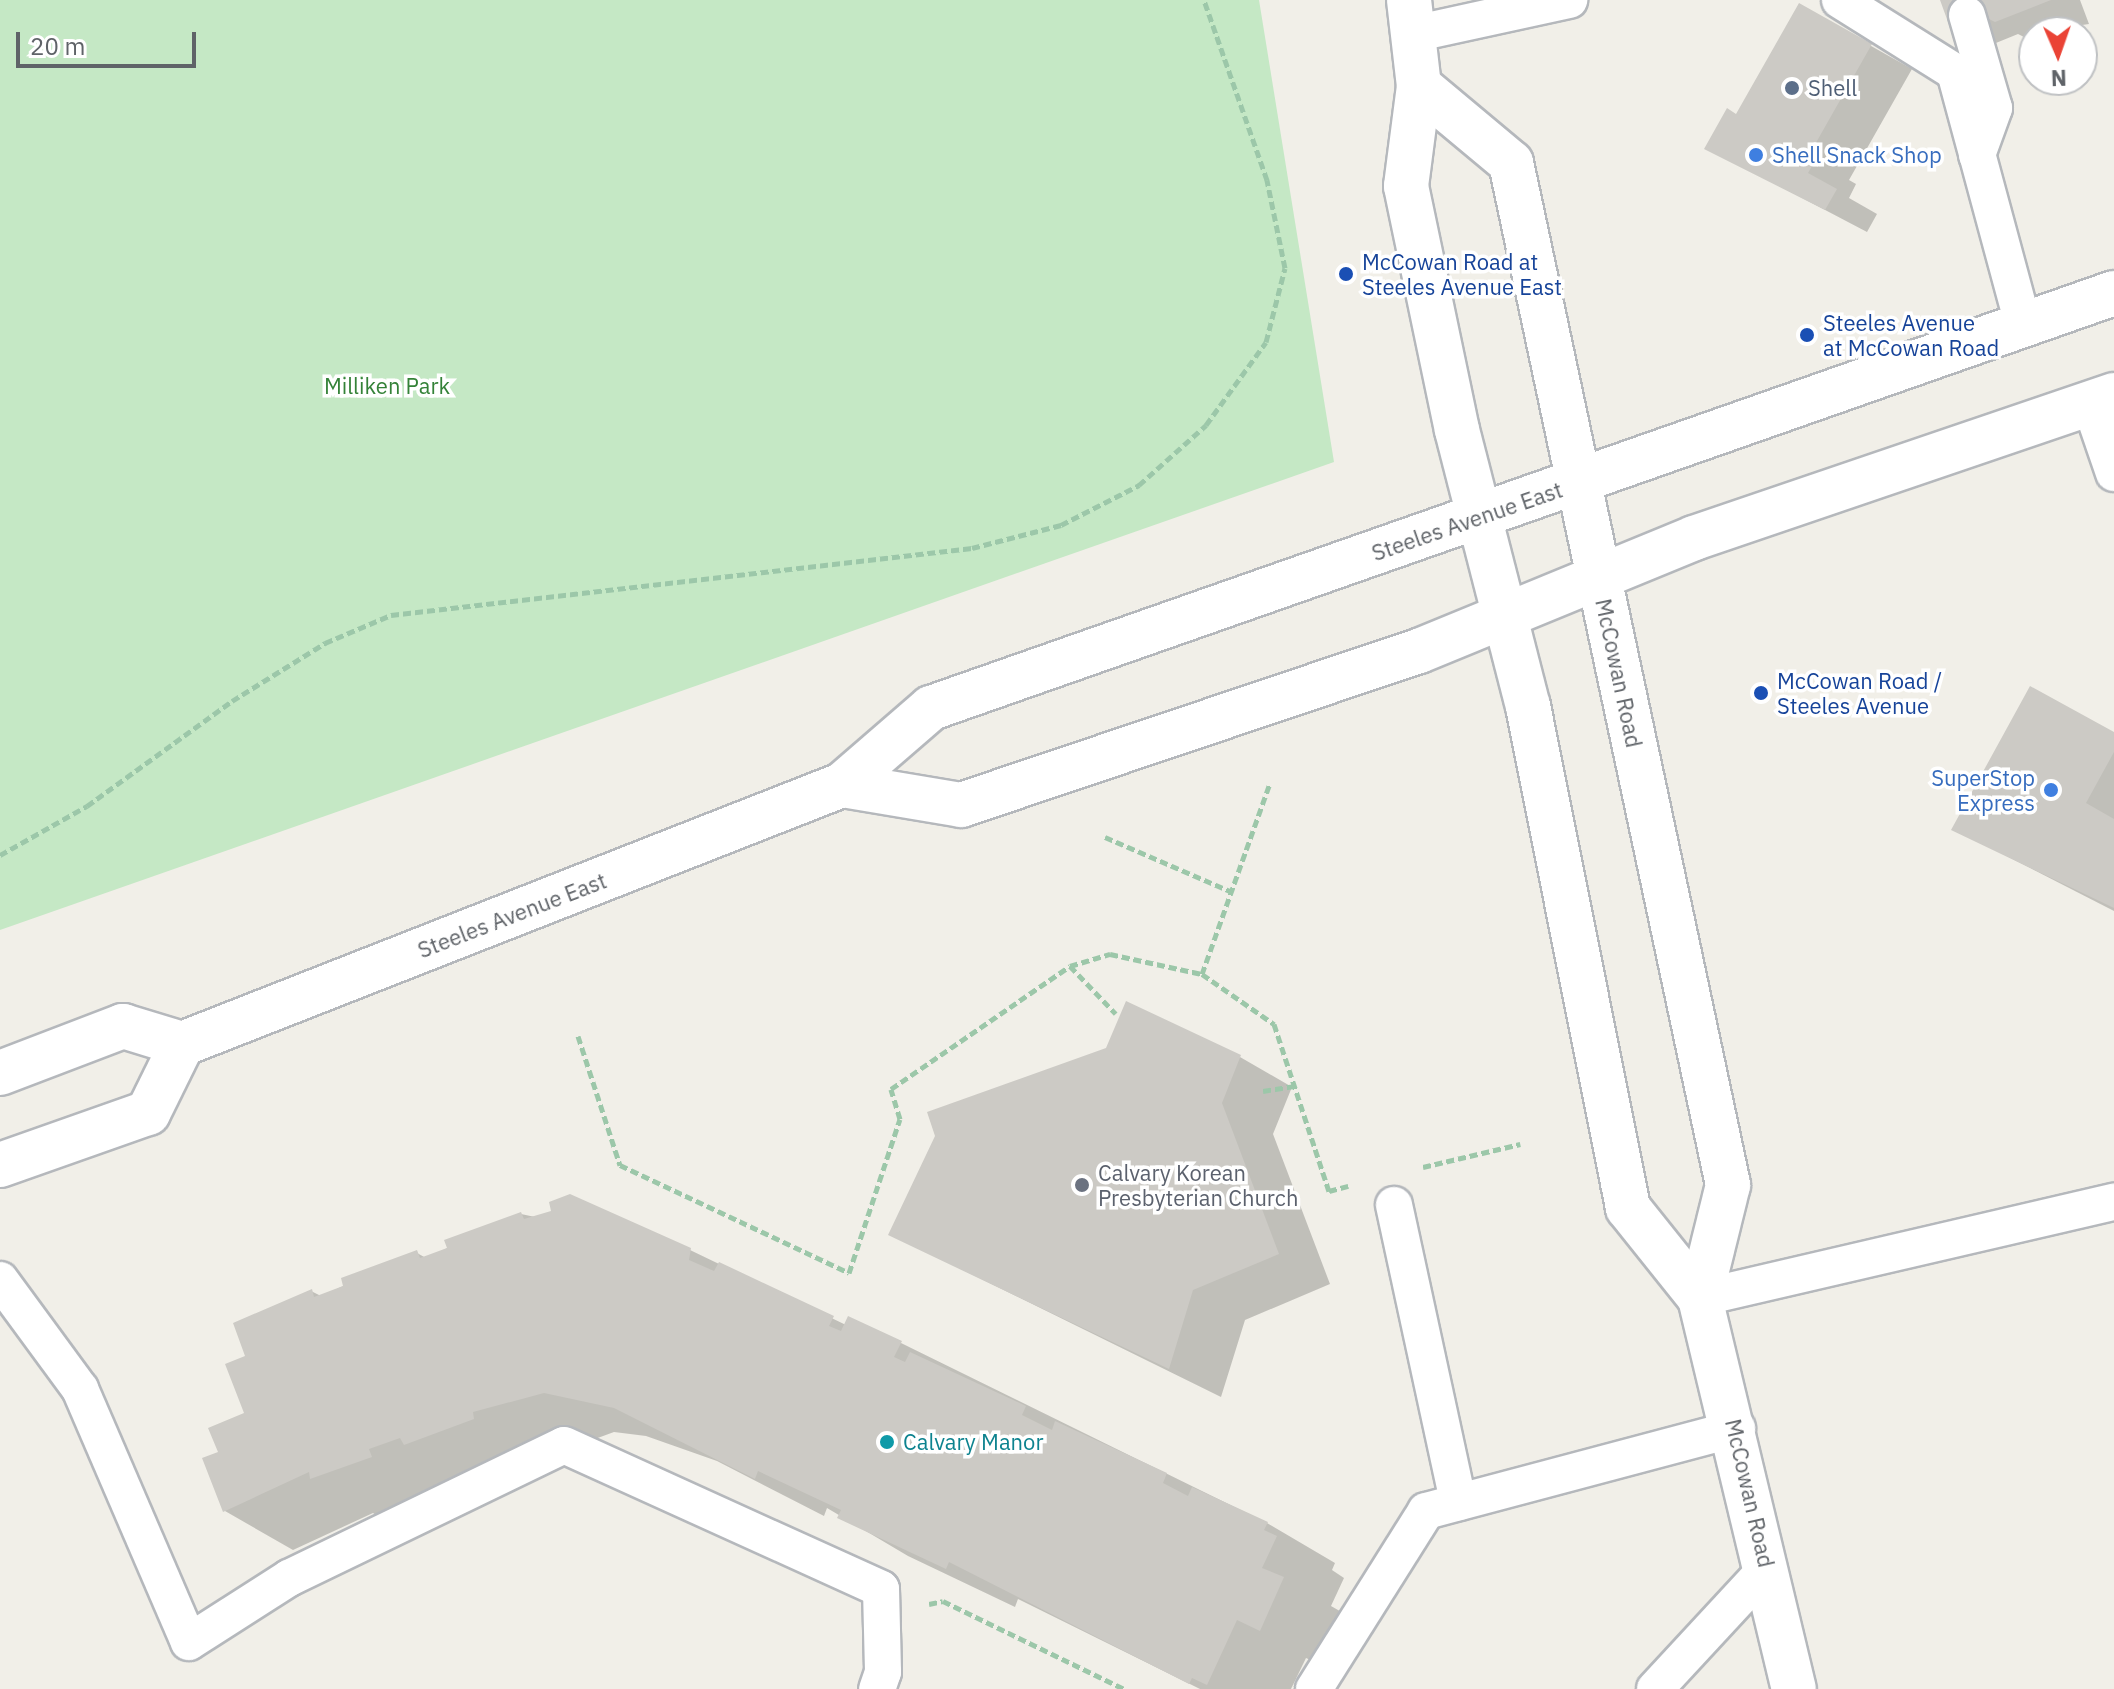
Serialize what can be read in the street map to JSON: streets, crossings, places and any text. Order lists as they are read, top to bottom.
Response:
{
  "streets": {
    "main road": ["Steeles Avenue East", "McCowan Road"]
  },
  "crossings": [
    ["Steeles Avenue East", "McCowan Road"]
  ],
  "parks": ["Milliken Park"],
  "places": [
    "Shell",
    "Shell Snack Shop",
    "McCowan Road at Steeles Avenue East",
    "Steeles Avenue at McCowan Road",
    "McCowan Road / Steeles Avenue",
    "SuperStop Express",
    "Calvary Korean Presbyterian Church",
    "Calvary Manor"
  ],
  "scale_bar": "20 m",
  "north": "bottom"
}
